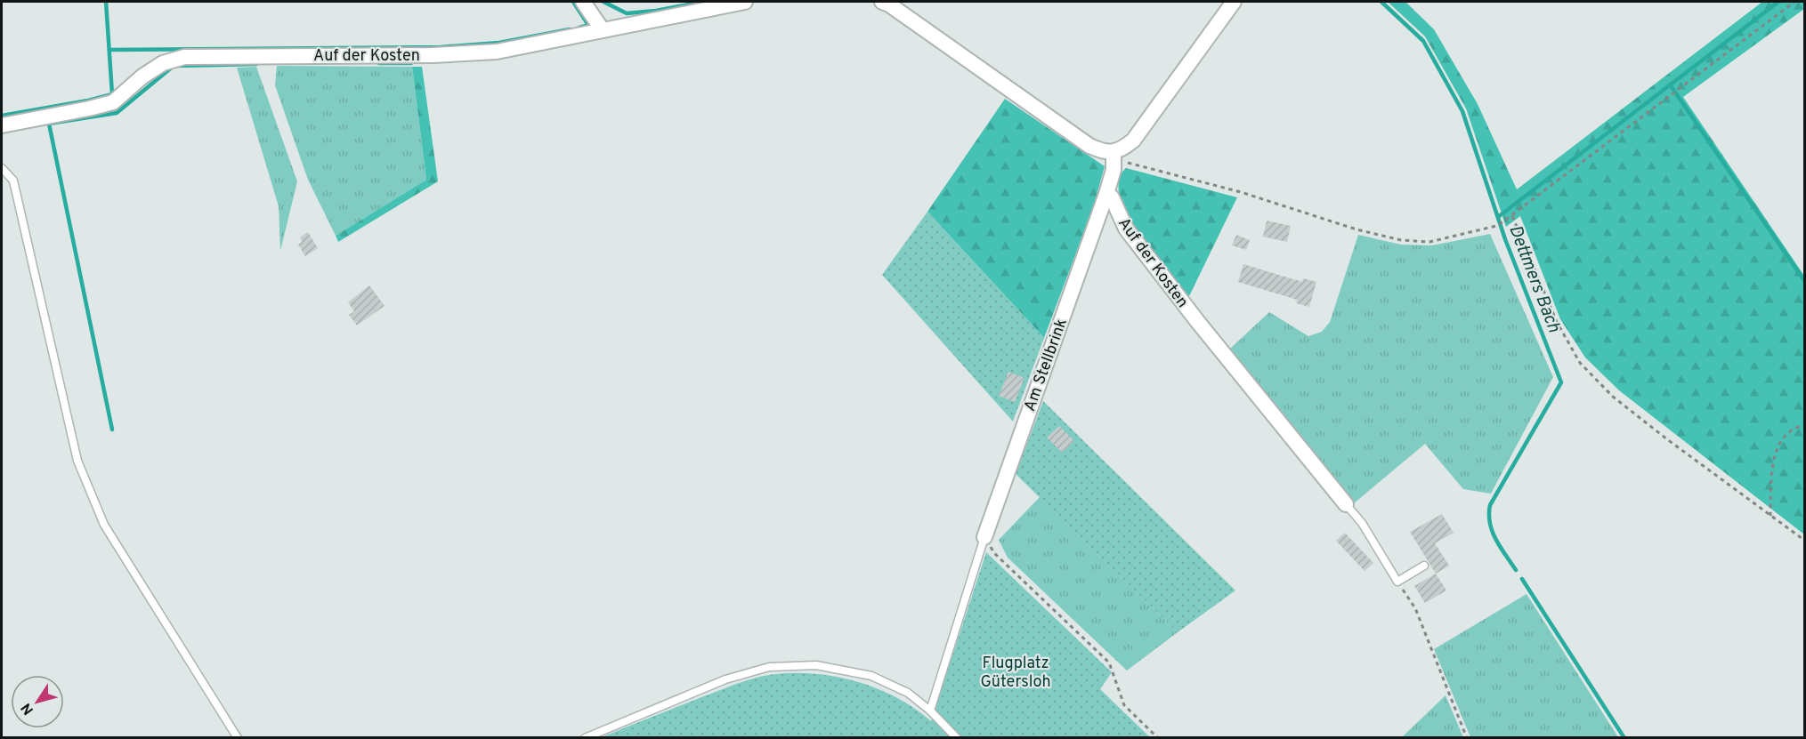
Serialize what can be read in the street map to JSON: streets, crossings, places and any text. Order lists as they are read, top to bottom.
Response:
{
  "streets": {
    "street": ["Auf der Kosten", "Am Stellbrink"]
  },
  "crossings": [
    ["Auf der Kosten", "Am Stellbrink"]
  ],
  "water": ["Dettmers Bach"],
  "parks": ["Flugplatz Gütersloh"],
  "north": "bottom left"
}
